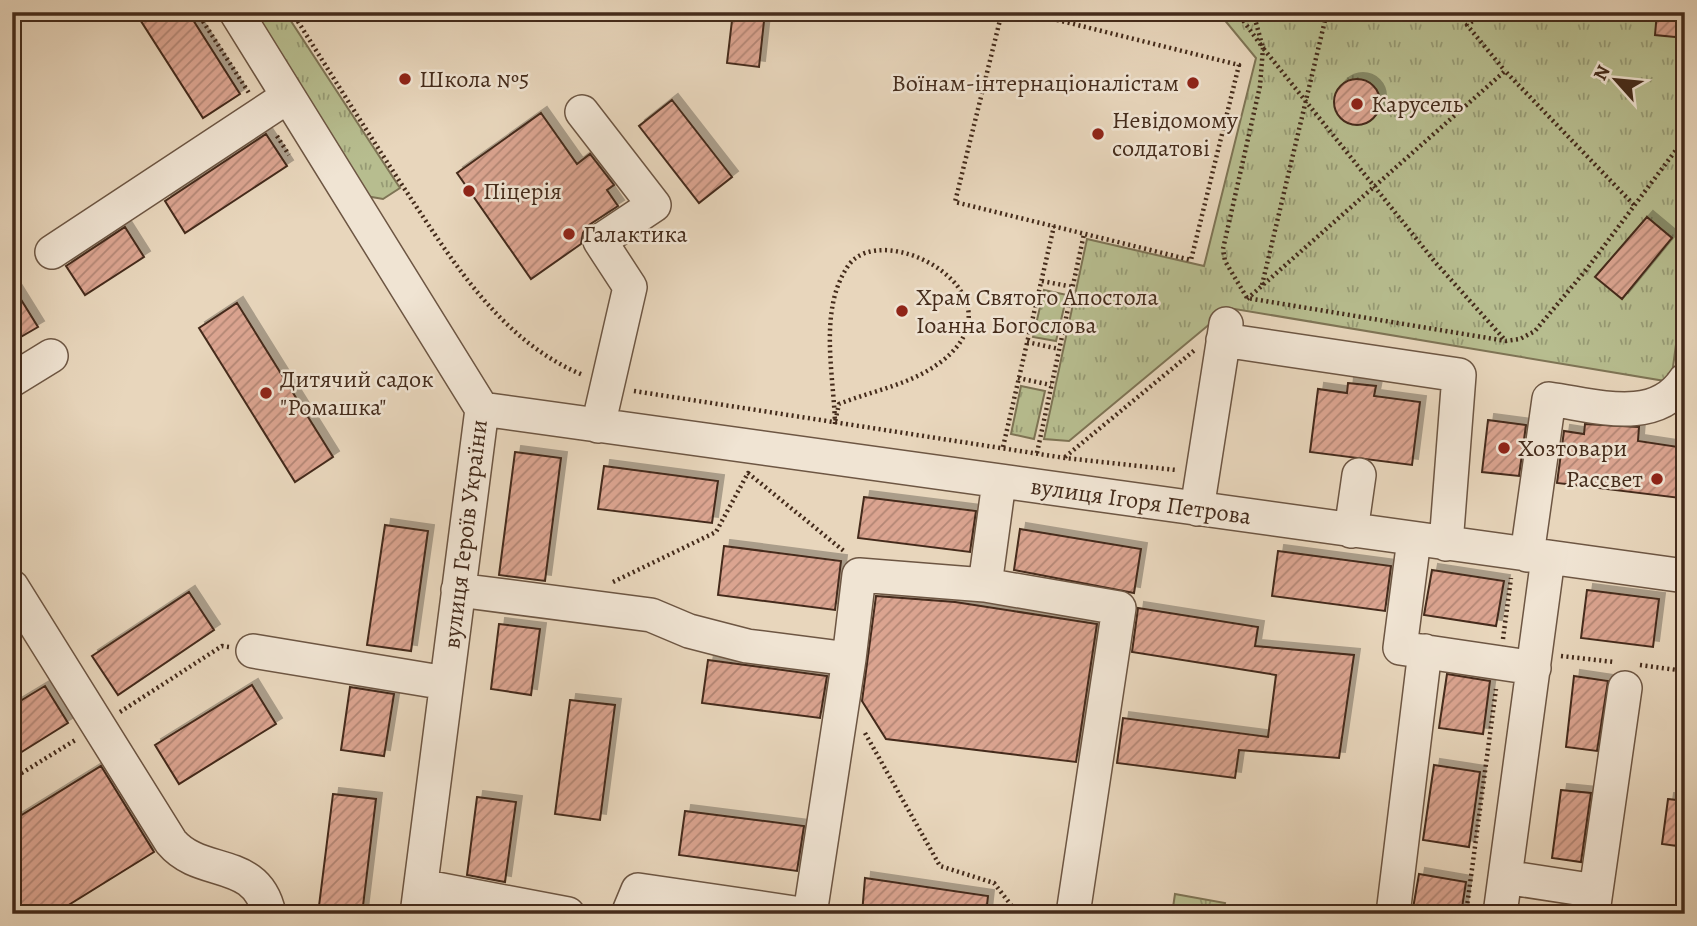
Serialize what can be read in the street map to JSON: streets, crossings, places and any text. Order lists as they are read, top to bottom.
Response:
{
  "streets": {
    "street": ["вулиця Ігоря Петрова", "вулиця Героїв України"]
  },
  "crossings": [
    ["вулиця Ігоря Петрова", "вулиця Героїв України"]
  ],
  "places": [
    "Школа №5",
    "Воїнам-інтернаціоналістам",
    "Карусель",
    "Невідомому солдатові",
    "Піцерія",
    "Галактика",
    "Храм Святого Апостола Іоанна Богослова",
    "Дитячий садок \"Ромашка\"",
    "Хозтовари",
    "Рассвет"
  ],
  "north": "top left"
}
